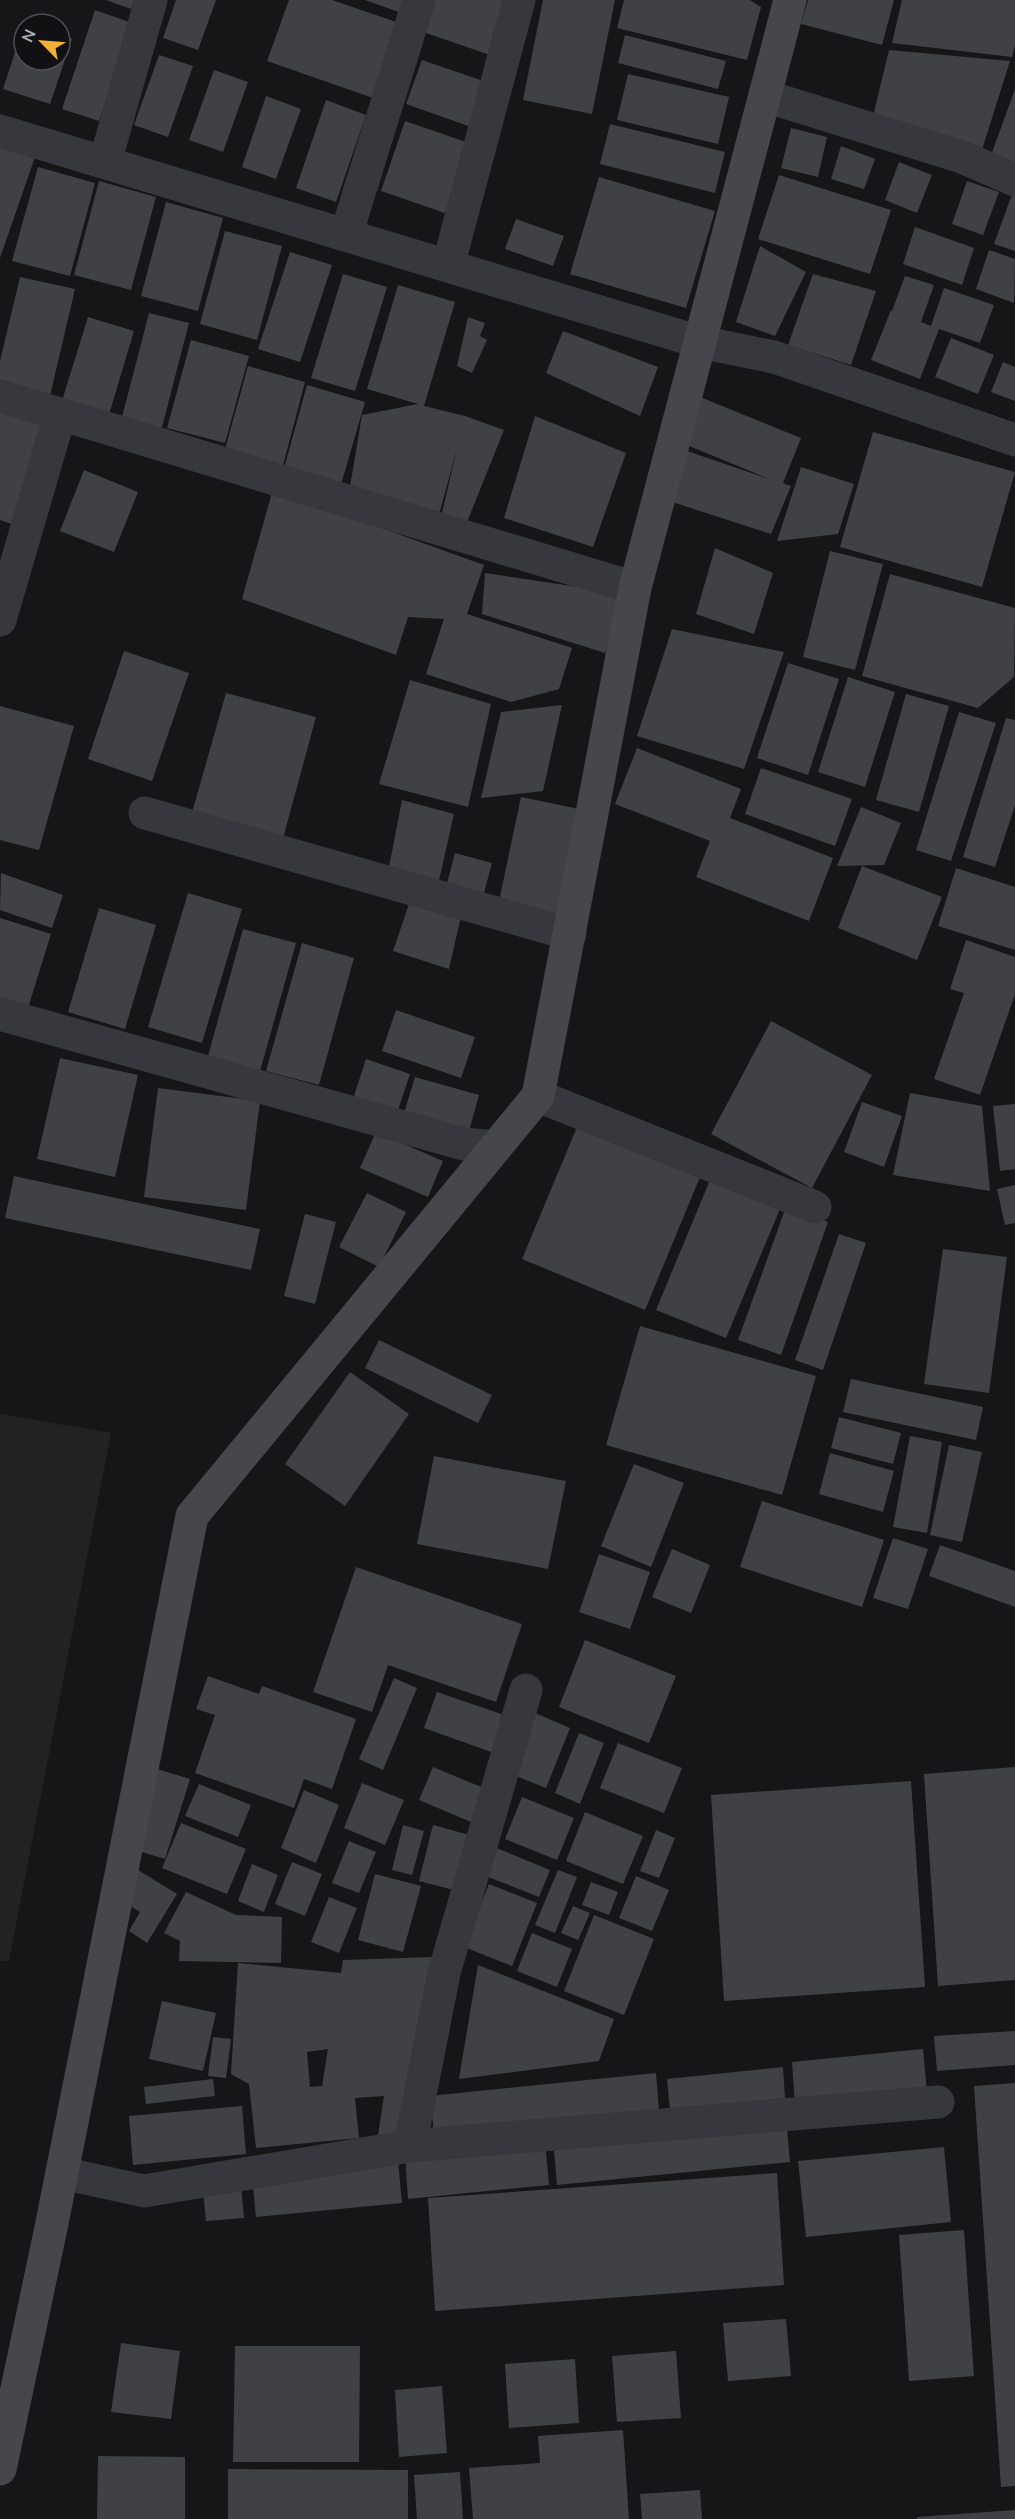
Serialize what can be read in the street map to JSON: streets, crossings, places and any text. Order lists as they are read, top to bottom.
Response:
{
  "north": "top left"
}
